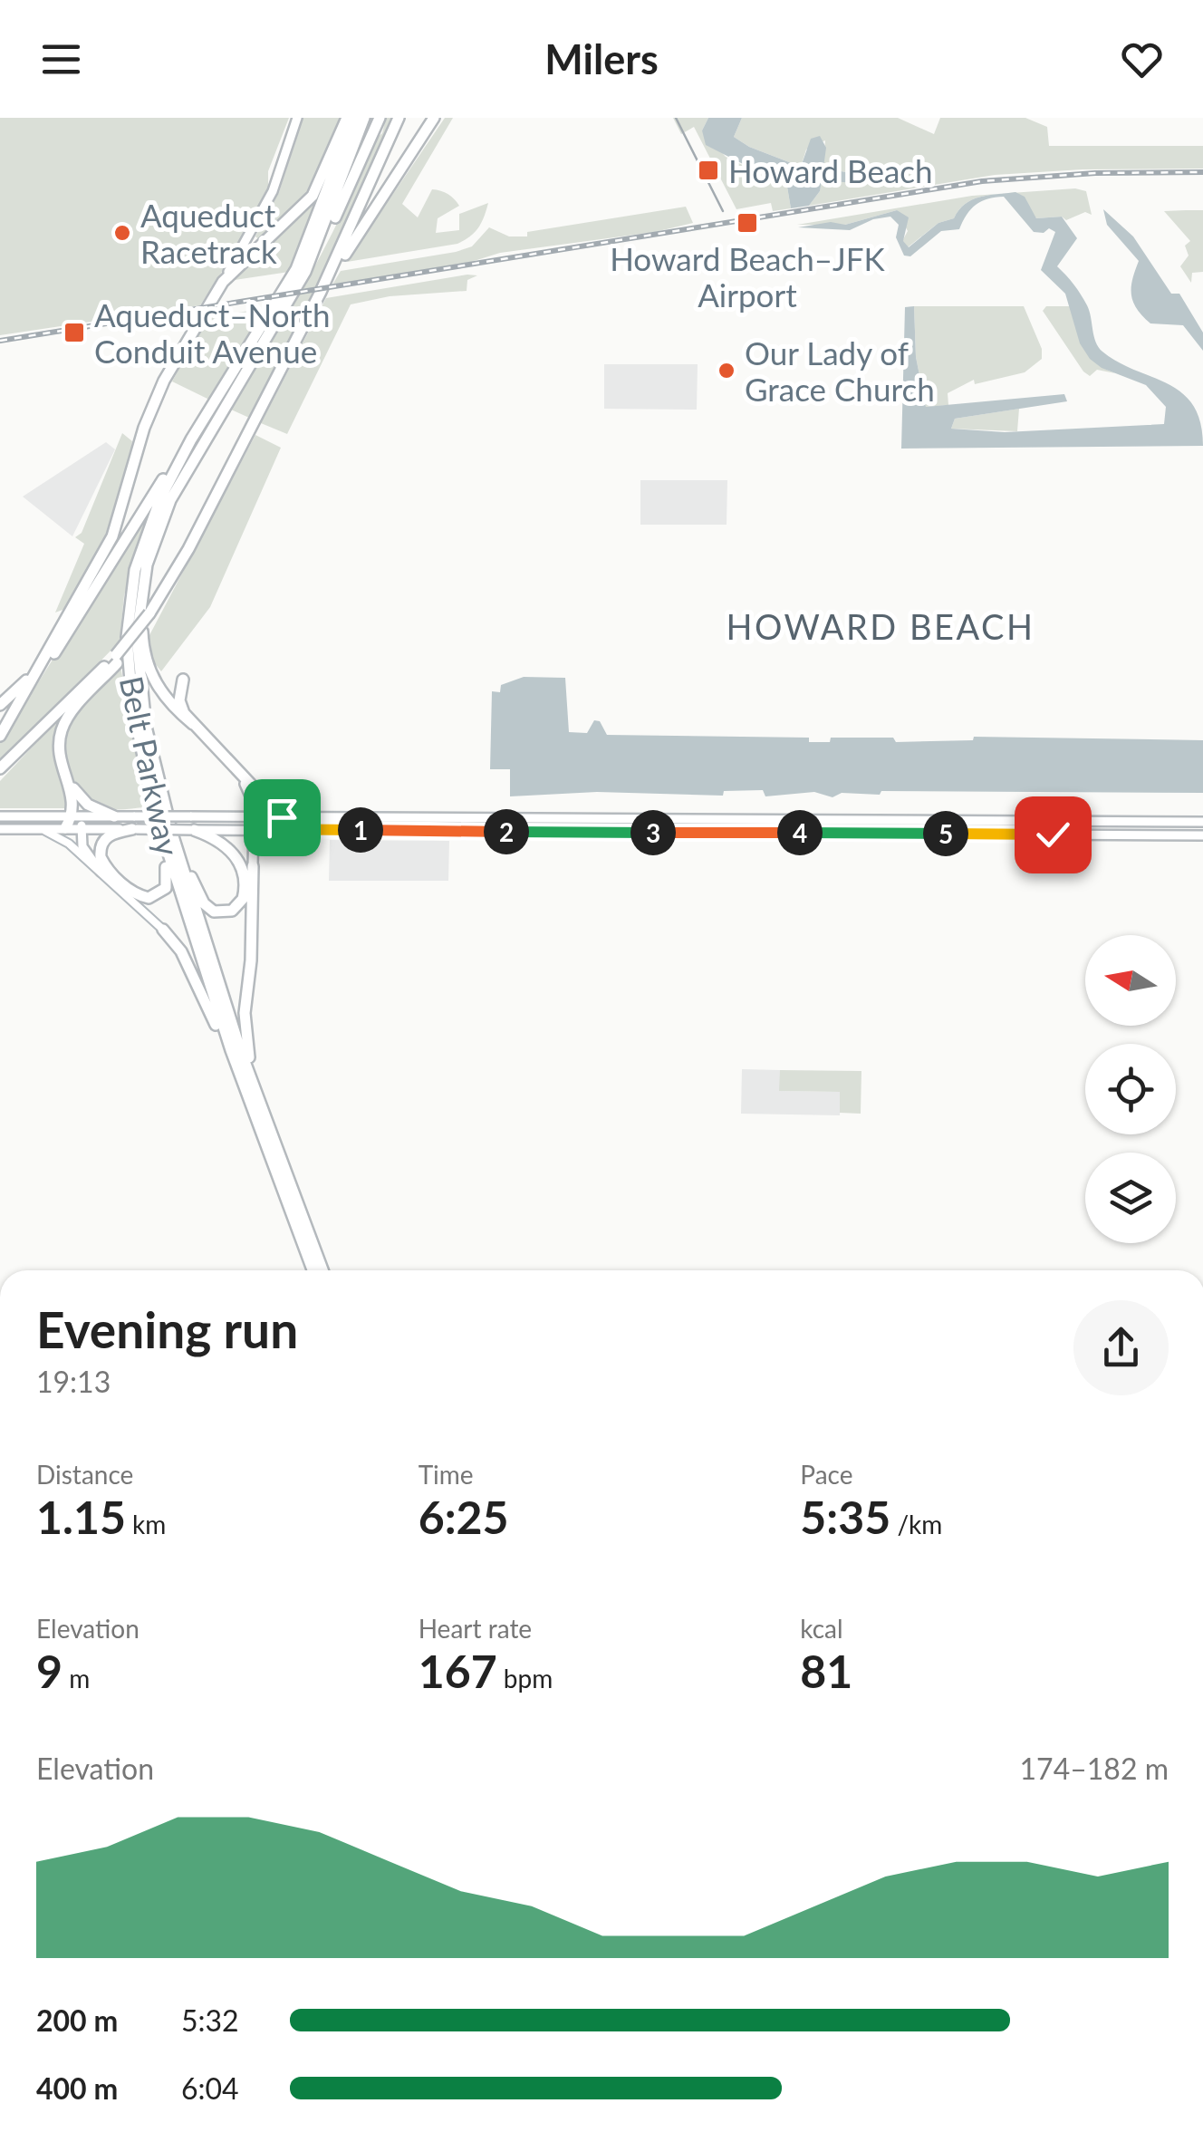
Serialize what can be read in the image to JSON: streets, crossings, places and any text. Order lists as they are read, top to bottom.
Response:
{
  "streets": {
    "highway": ["Belt Parkway"]
  },
  "districts": ["HOWARD BEACH"],
  "places": {
    "transit": ["Howard Beach", "Howard Beach–JFK Airport", "Aqueduct–North Conduit Avenue"],
    "other": ["Aqueduct Racetrack", "Our Lady of Grace Church"]
  },
  "north": "left",
  "page": {
    "header": "Milers",
    "pins": [
      "1",
      "2",
      "3",
      "4",
      "5"
    ],
    "heading": ["Evening run", "19:13"],
    "stats": [
      ["Distance", "1.15 km"],
      ["Time", "6:25"],
      ["Pace", "5:35 /km"],
      ["Elevation", "9 m"],
      ["Heart rate", "167 bpm"],
      ["kcal", "81"]
    ],
    "chart": ["Elevation", "174–182 m"],
    "list": [
      {
        "name": "200 m",
        "note": "5:32"
      },
      {
        "name": "400 m",
        "note": "6:04"
      }
    ]
  }
}
